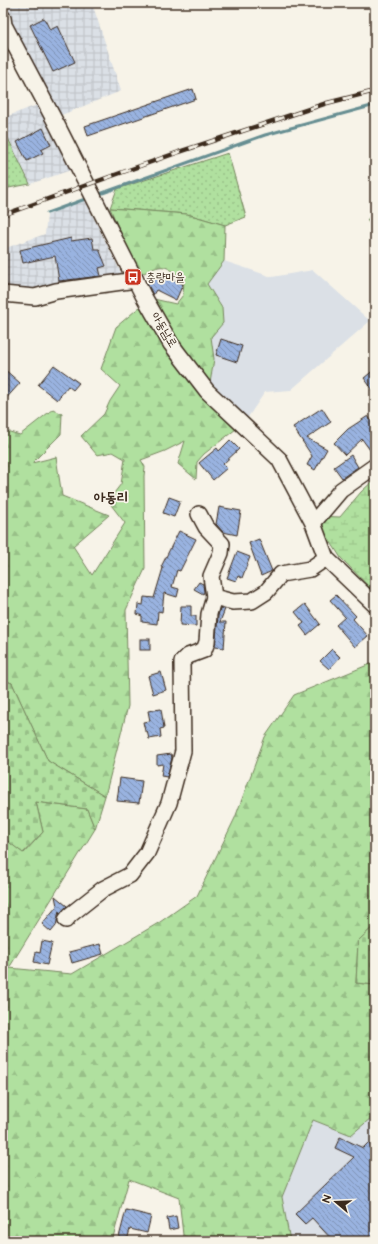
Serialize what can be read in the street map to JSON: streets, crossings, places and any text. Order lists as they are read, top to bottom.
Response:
{
  "streets": {
    "street": ["아동남로"]
  },
  "districts": ["아동리"],
  "places": {
    "bus stop": ["충량마을"]
  },
  "north": "left"
}
